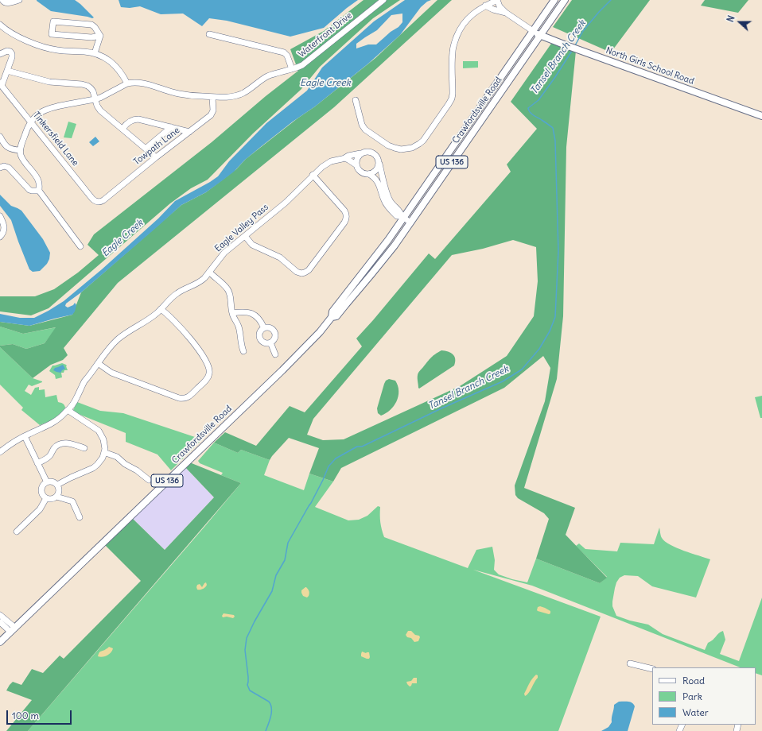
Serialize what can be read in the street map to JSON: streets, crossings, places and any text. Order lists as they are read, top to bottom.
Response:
{
  "streets": {
    "main road": ["North Girls School Road", "Crawfordsville Road", "US 136"],
    "street": [
      "Waterfront Drive",
      "Tinkersfield Lane",
      "Towpath Lane",
      "Eagle Valley Pass"
    ]
  },
  "crossings": [
    ["Waterfront Drive", "Tinkersfield Lane"],
    ["Waterfront Drive", "Towpath Lane"],
    ["North Girls School Road", "Crawfordsville Road"],
    ["Tinkersfield Lane", "Towpath Lane"]
  ],
  "water": ["Tansel Branch Creek", "Eagle Creek"],
  "legend": ["Road", "Park", "Water"],
  "scale_bar": "100 m",
  "north": "left"
}
